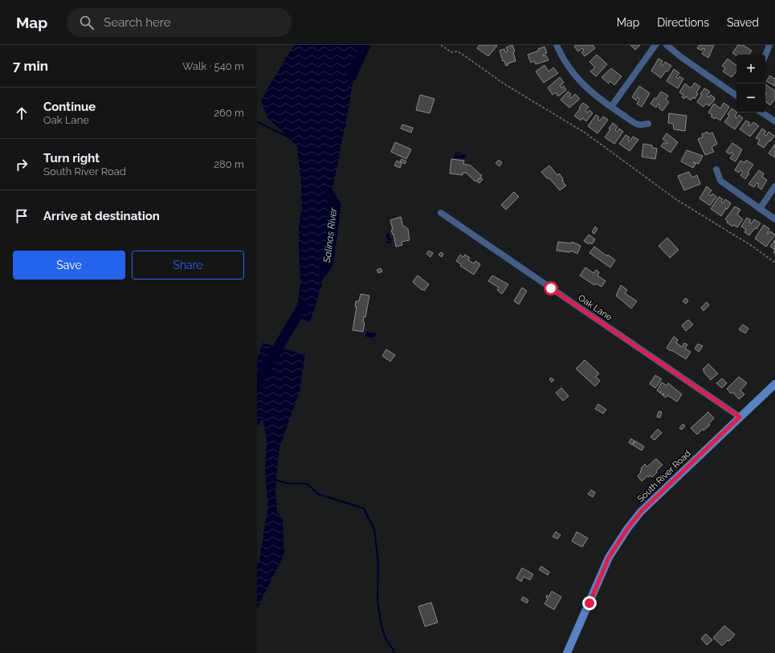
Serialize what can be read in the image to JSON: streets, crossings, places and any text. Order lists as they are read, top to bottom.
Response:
{
  "streets": {
    "main road": ["South River Road"],
    "street": ["Oak Lane"]
  },
  "crossings": [
    ["Oak Lane", "South River Road"]
  ],
  "water": ["Salinas River"],
  "page": {
    "header": "Map",
    "search": "Search here",
    "nav": ["Map", "Directions", "Saved"],
    "heading": ["7 min", "Walk · 540 m"],
    "map_buttons": ["+", "−"],
    "list": [
      ["Continue", "Oak Lane", "260 m"],
      ["Turn right", "South River Road", "280 m"],
      "Arrive at destination"
    ],
    "buttons": ["Save", "Share"]
  }
}
